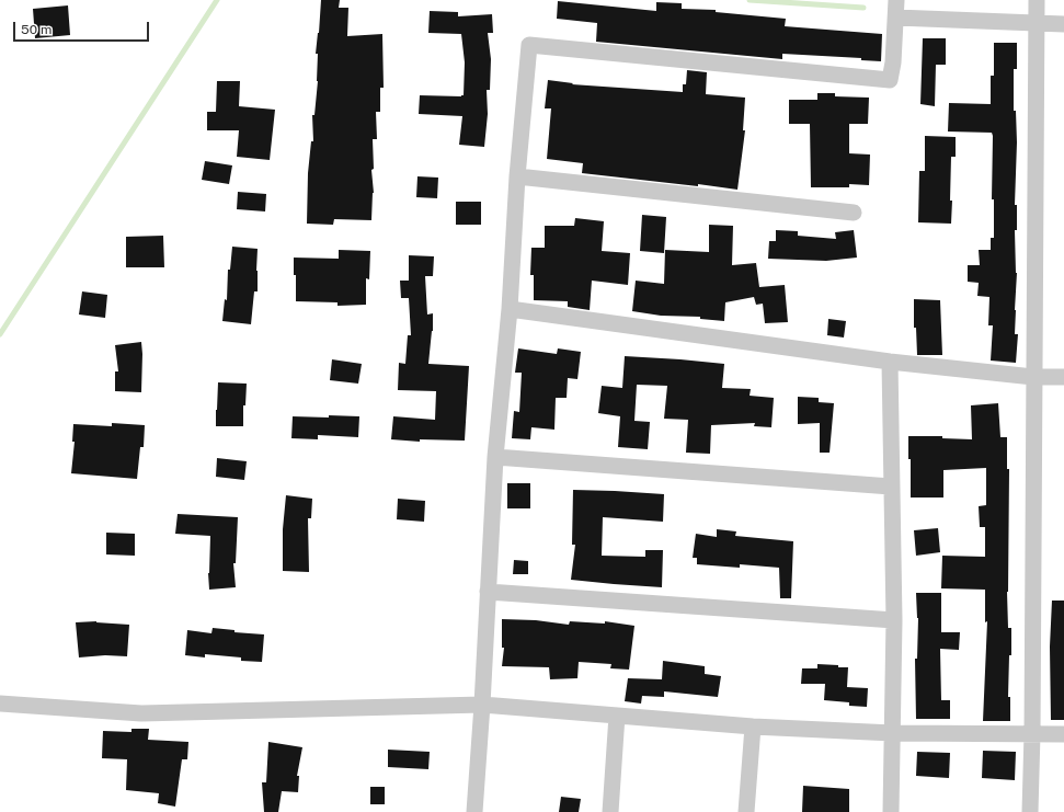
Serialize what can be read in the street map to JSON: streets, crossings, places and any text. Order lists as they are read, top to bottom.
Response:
{
  "scale_bar": "50 m"
}
